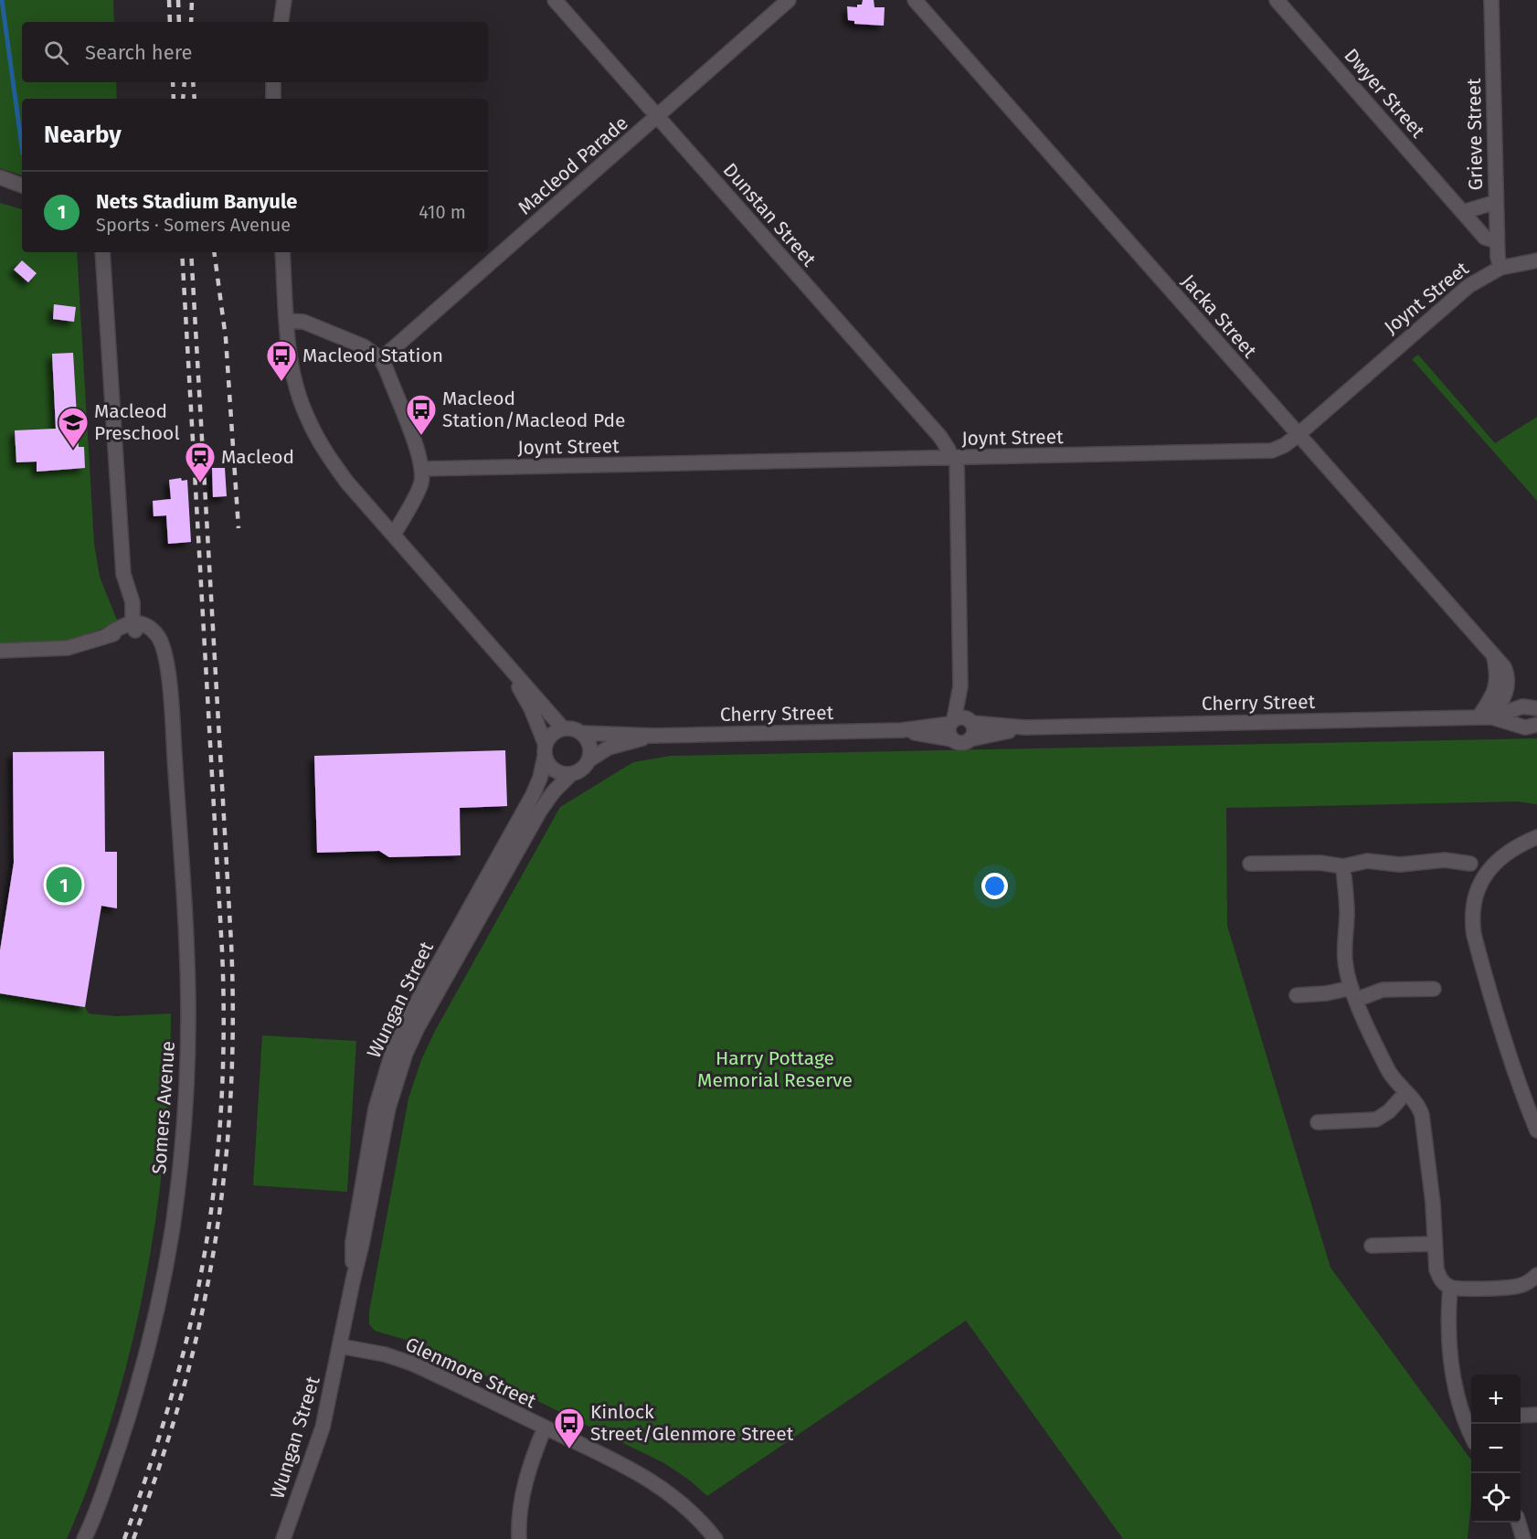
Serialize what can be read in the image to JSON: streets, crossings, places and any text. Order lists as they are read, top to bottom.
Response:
{
  "streets": {
    "street": [
      "Dwyer Street",
      "Grieve Street",
      "Macleod Parade",
      "Dunstan Street",
      "Joynt Street",
      "Jacka Street",
      "Cherry Street",
      "Wungan Street",
      "Somers Avenue",
      "Glenmore Street"
    ]
  },
  "crossings": [
    ["Dwyer Street", "Grieve Street"],
    ["Grieve Street", "Joynt Street"],
    ["Macleod Parade", "Dunstan Street"],
    ["Dunstan Street", "Joynt Street"],
    ["Dunstan Street", "Cherry Street"],
    ["Joynt Street", "Jacka Street"],
    ["Jacka Street", "Cherry Street"],
    ["Cherry Street", "Wungan Street"],
    ["Wungan Street", "Glenmore Street"]
  ],
  "parks": ["Harry Pottage Memorial Reserve"],
  "places": {
    "bus stop": ["Macleod Station", "Macleod Station/Macleod Pde", "Kinlock Street/Glenmore Street"],
    "school or university": ["Macleod Preschool"],
    "station": ["Macleod"]
  },
  "page": {
    "search": "Search here",
    "heading": "Nearby",
    "list": [
      {
        "mark": "1",
        "name": "Nets Stadium Banyule",
        "note": "Sports · Somers Avenue",
        "value": "410 m"
      }
    ],
    "pins": "1",
    "map_buttons": ["+", "−"]
  }
}
